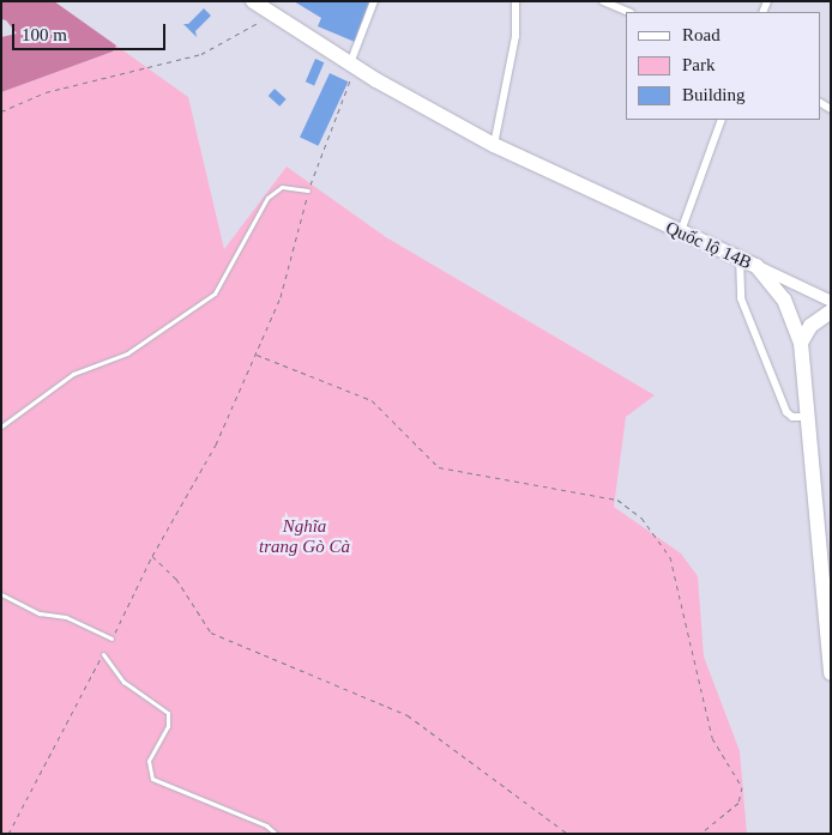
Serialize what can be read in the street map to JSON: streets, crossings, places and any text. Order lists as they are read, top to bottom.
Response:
{
  "streets": {
    "highway": ["Quốc lộ 14B"]
  },
  "parks": ["Nghĩa trang Gò Cà"],
  "legend": ["Road", "Park", "Building"],
  "scale_bar": "100 m"
}
